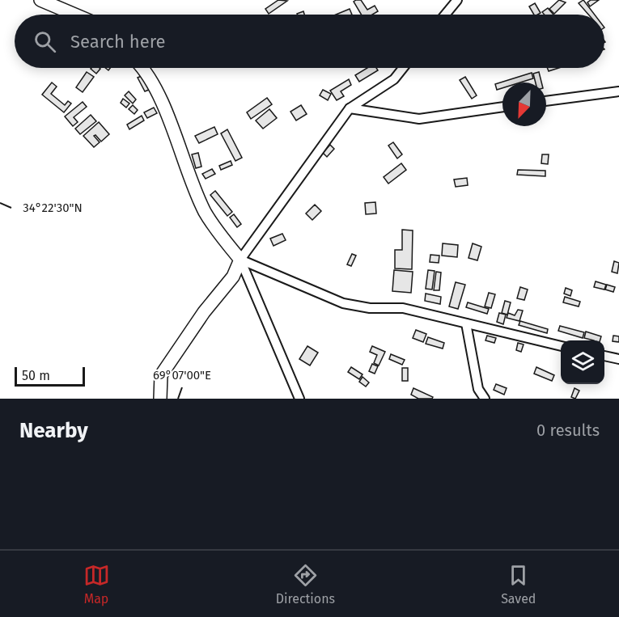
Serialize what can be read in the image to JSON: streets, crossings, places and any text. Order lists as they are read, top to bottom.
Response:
{
  "scale_bar": "50 m",
  "north": "bottom left",
  "page": {
    "search": "Search here",
    "scale": "50 m",
    "heading": ["Nearby", "0 results"],
    "nav": ["Map", "Directions", "Saved"]
  },
  "coordinates": ["34°22'30\"N", "69°07'00\"E"]
}
